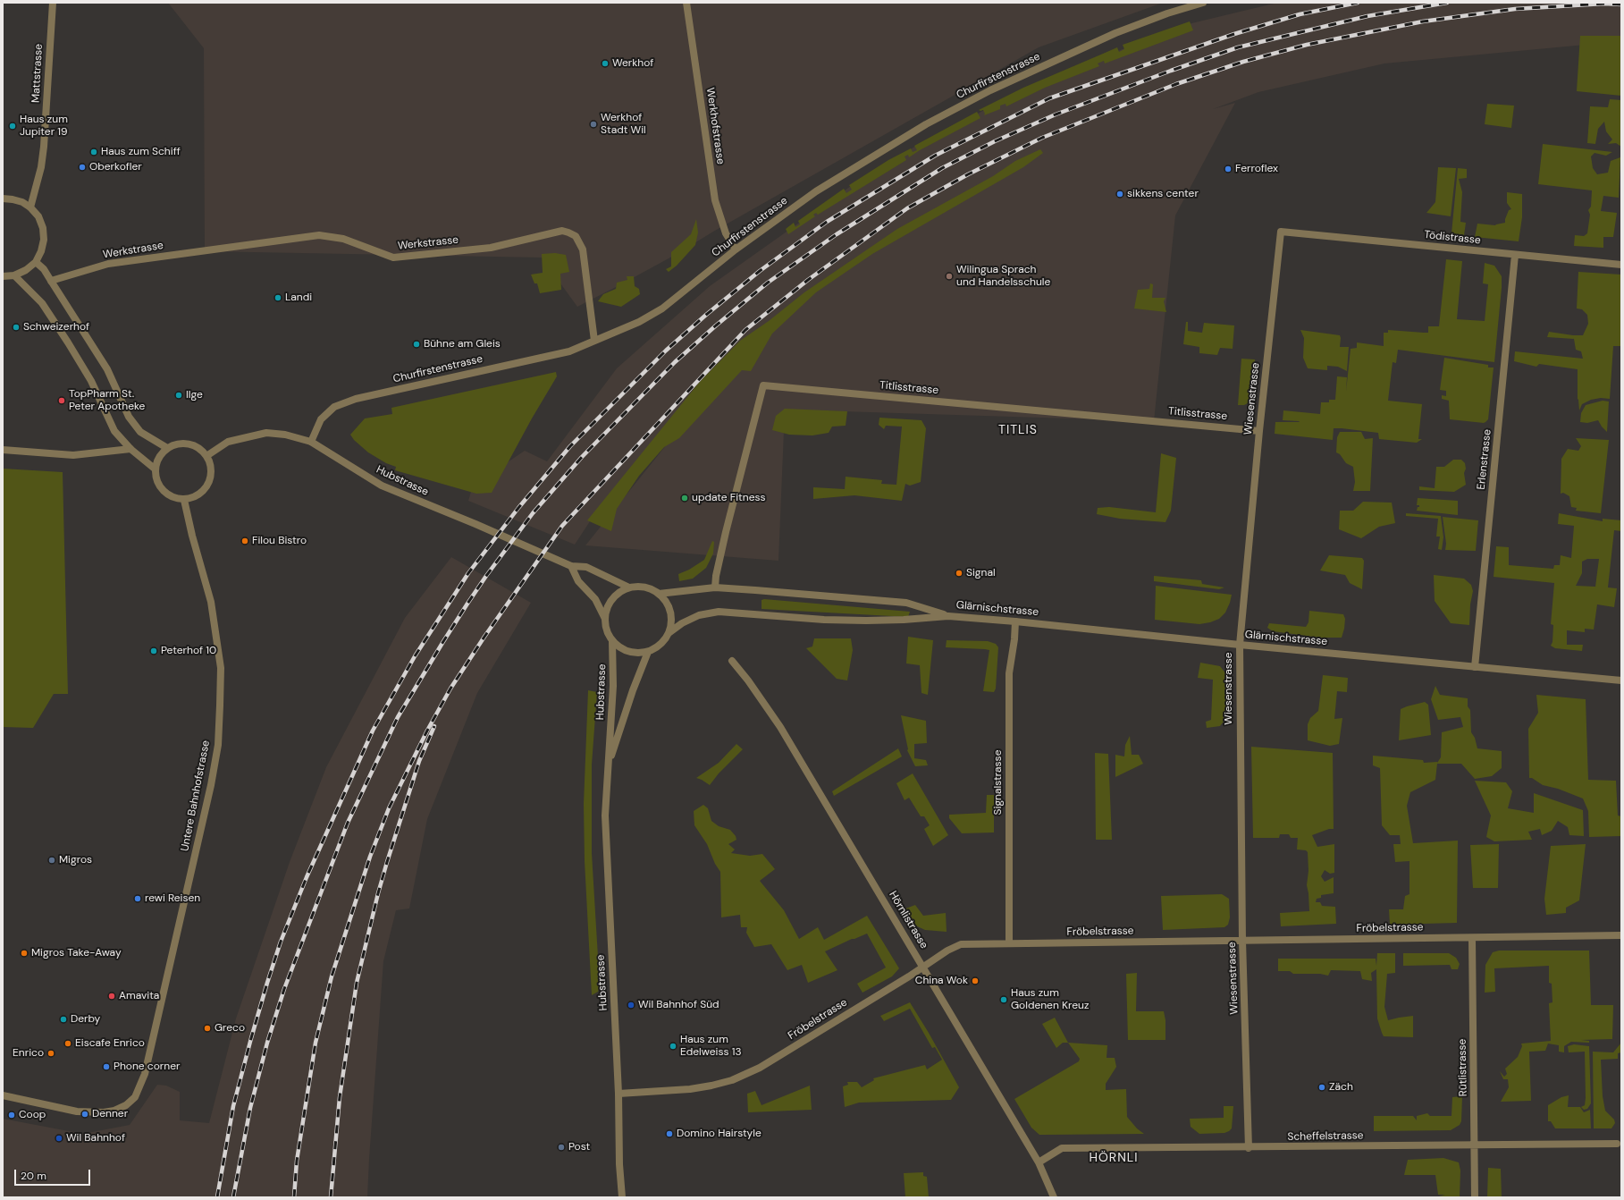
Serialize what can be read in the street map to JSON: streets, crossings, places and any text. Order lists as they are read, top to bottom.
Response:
{
  "streets": {
    "street": [
      "Mattstrasse",
      "Churfirstenstrasse",
      "Werkhofstrasse",
      "Tödistrasse",
      "Werkstrasse",
      "Titlisstrasse",
      "Wiesenstrasse",
      "Erlenstrasse",
      "Hubstrasse",
      "Glärnischstrasse",
      "Signalstrasse",
      "Untere Bahnhofstrasse",
      "Hörnlistrasse",
      "Fröbelstrasse",
      "Rütlistrasse",
      "Scheffelstrasse"
    ]
  },
  "crossings": [
    ["Churfirstenstrasse", "Werkhofstrasse"],
    ["Churfirstenstrasse", "Werkstrasse"],
    ["Churfirstenstrasse", "Hubstrasse"],
    ["Tödistrasse", "Wiesenstrasse"],
    ["Tödistrasse", "Erlenstrasse"],
    ["Titlisstrasse", "Wiesenstrasse"],
    ["Titlisstrasse", "Glärnischstrasse"],
    ["Wiesenstrasse", "Glärnischstrasse"],
    ["Wiesenstrasse", "Fröbelstrasse"],
    ["Wiesenstrasse", "Scheffelstrasse"],
    ["Erlenstrasse", "Glärnischstrasse"],
    ["Hubstrasse", "Glärnischstrasse"],
    ["Hubstrasse", "Untere Bahnhofstrasse"],
    ["Hubstrasse", "Fröbelstrasse"],
    ["Glärnischstrasse", "Signalstrasse"],
    ["Signalstrasse", "Fröbelstrasse"],
    ["Hörnlistrasse", "Fröbelstrasse"],
    ["Hörnlistrasse", "Scheffelstrasse"],
    ["Fröbelstrasse", "Rütlistrasse"],
    ["Rütlistrasse", "Scheffelstrasse"]
  ],
  "districts": ["TITLIS", "HÖRNLI"],
  "places": [
    "Werkhof",
    "Werkhof Stadt Wil",
    "Haus zum Jupiter 19",
    "Haus zum Schiff",
    "Oberkofler",
    "Ferroflex",
    "sikkens center",
    "Wilingua Sprach und Handelsschule",
    "Landi",
    "Schweizerhof",
    "Bühne am Gleis",
    "Ilge",
    "TopPharm St. Peter Apotheke",
    "update Fitness",
    "Filou Bistro",
    "Signal",
    "Peterhof 10",
    "Migros",
    "rewi Reisen",
    "Migros Take-Away",
    "China Wok",
    "Amavita",
    "Haus zum Goldenen Kreuz",
    "Wil Bahnhof Süd",
    "Derby",
    "Greco",
    "Eiscafe Enrico",
    "Haus zum Edelweiss 13",
    "Enrico",
    "Phone corner",
    "Zäch",
    "Denner",
    "Coop",
    "Domino Hairstyle",
    "Wil Bahnhof",
    "Post"
  ],
  "scale_bar": "20 m"
}
